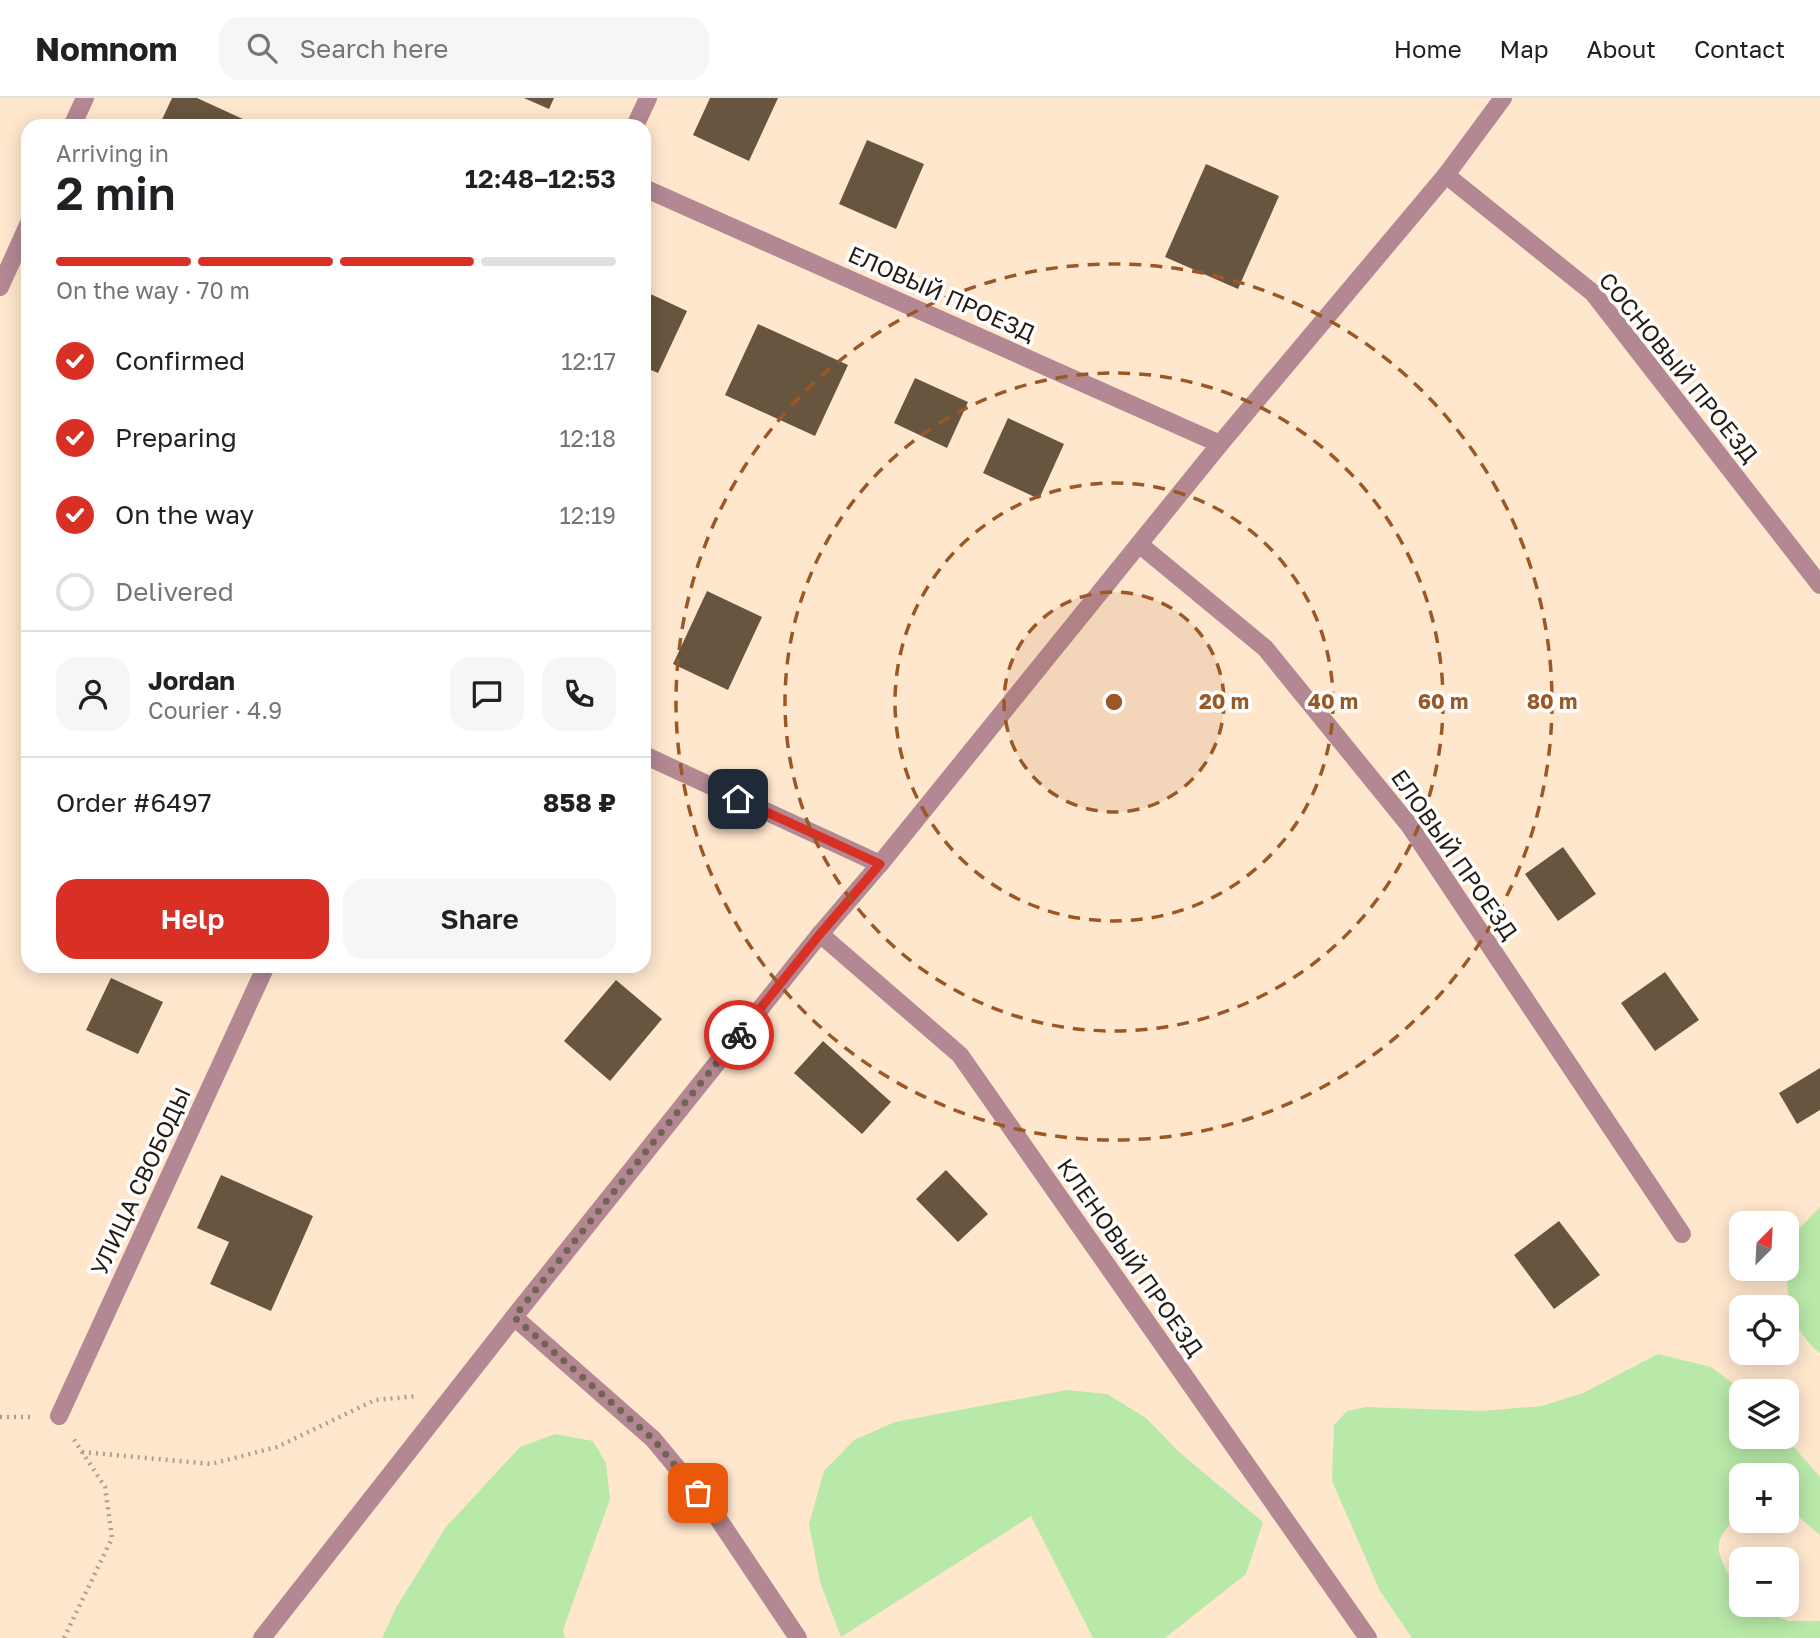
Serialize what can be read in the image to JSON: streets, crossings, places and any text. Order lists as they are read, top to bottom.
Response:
{
  "streets": {
    "street": [
      "ЕЛОВЫЙ ПРОЕЗД",
      "СОСНОВЫЙ ПРОЕЗД",
      "УЛИЦА СВОБОДЫ",
      "КЛЕНОВЫЙ ПРОЕЗД"
    ]
  },
  "north": "top right",
  "page": {
    "header": "Nomnom",
    "search": "Search here",
    "nav": [
      "Home",
      "Map",
      "About",
      "Contact"
    ],
    "heading": ["2 min", "Arriving in", "12:48–12:53"],
    "panel": [
      "Jordan",
      "Courier · 4.9",
      "Order #6497",
      "858 ₽"
    ],
    "bar": "On the way · 70 m",
    "list": [
      ["Confirmed", "12:17"],
      ["Preparing", "12:18"],
      ["On the way", "12:19"],
      "Delivered"
    ],
    "buttons": ["Help", "Share"],
    "map_buttons": ["+", "−"]
  },
  "rings": [
    "20 m",
    "40 m",
    "60 m",
    "80 m"
  ]
}
